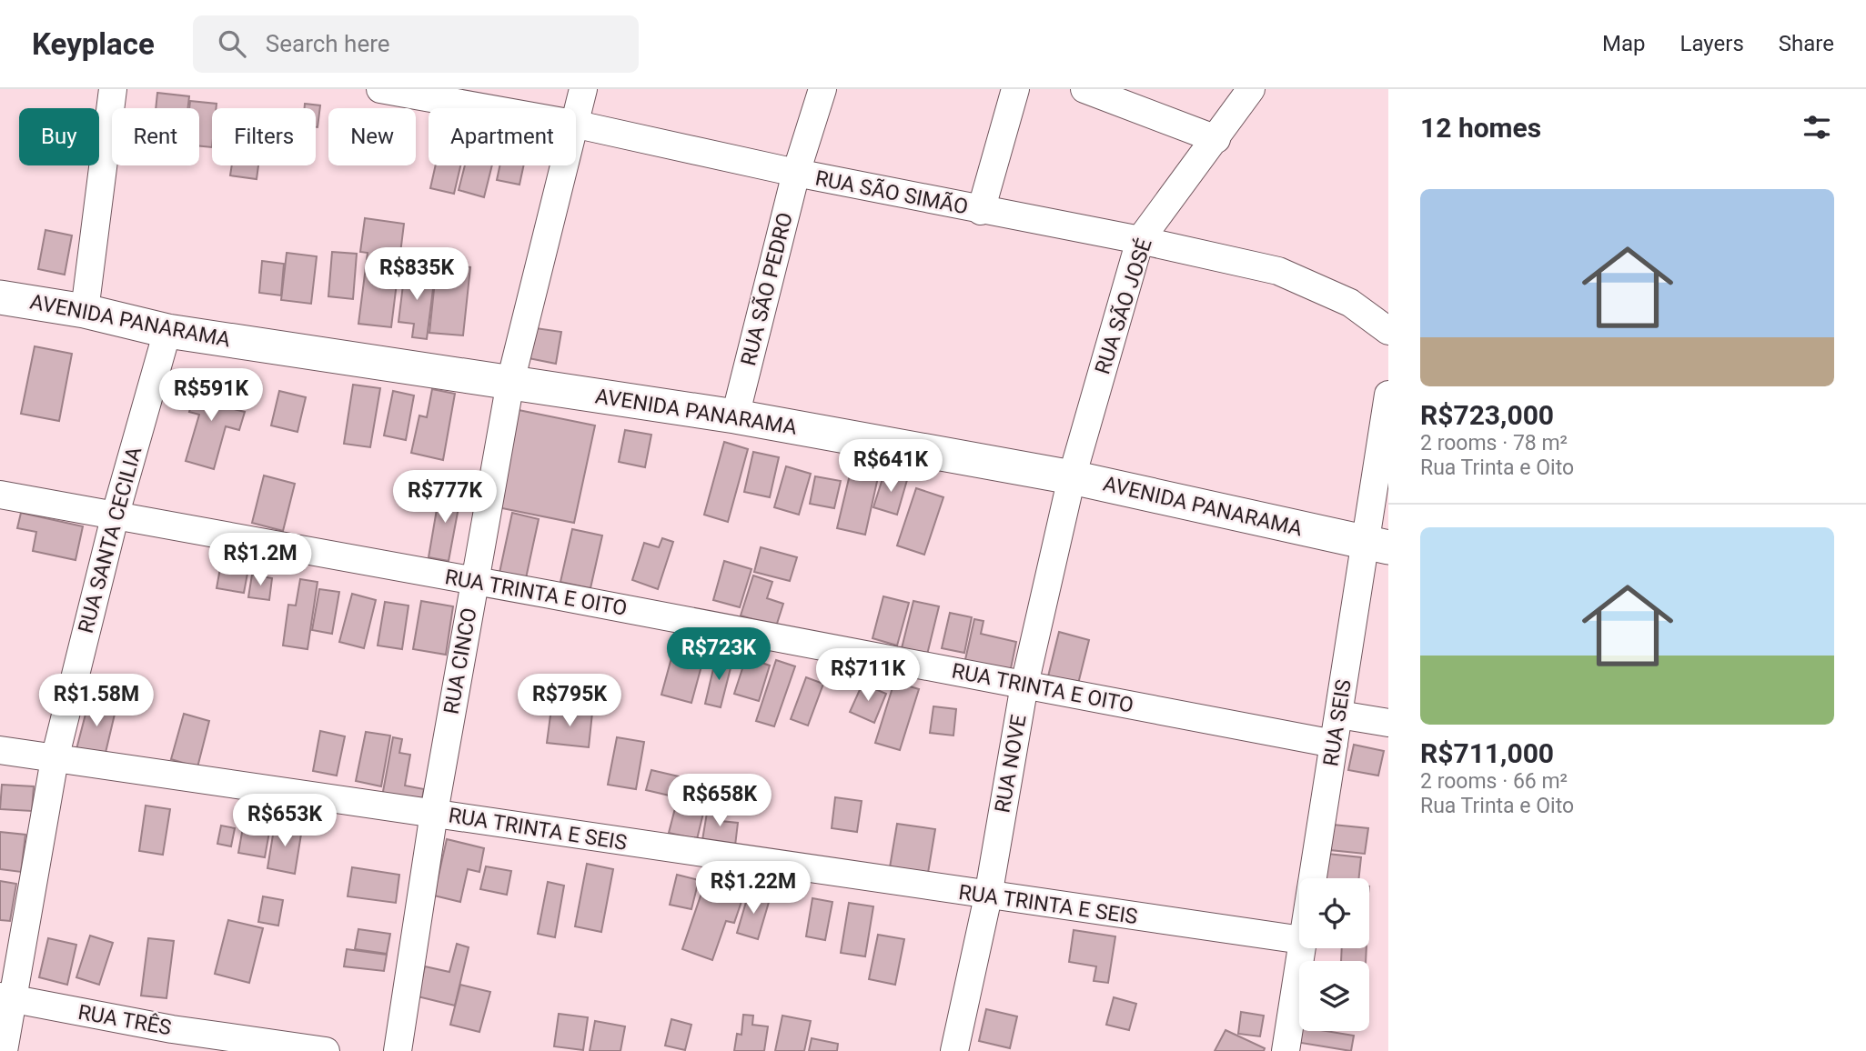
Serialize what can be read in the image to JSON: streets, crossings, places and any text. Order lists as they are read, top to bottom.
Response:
{
  "streets": {
    "street": [
      "RUA SÃO SIMÃO",
      "RUA SÃO PEDRO",
      "RUA SÃO JOSÉ",
      "AVENIDA PANARAMA",
      "RUA SANTA CECILIA",
      "RUA TRINTA E OITO",
      "RUA CINCO",
      "RUA SEIS",
      "RUA NOVE",
      "RUA TRINTA E SEIS",
      "RUA TRÊS"
    ]
  },
  "crossings": [
    ["RUA SÃO SIMÃO", "RUA SÃO PEDRO"],
    ["RUA SÃO SIMÃO", "RUA SÃO JOSÉ"],
    ["RUA SÃO PEDRO", "AVENIDA PANARAMA"],
    ["RUA SÃO JOSÉ", "AVENIDA PANARAMA"],
    ["RUA SÃO JOSÉ", "RUA NOVE"],
    ["AVENIDA PANARAMA", "RUA SANTA CECILIA"],
    ["AVENIDA PANARAMA", "RUA CINCO"],
    ["AVENIDA PANARAMA", "RUA SEIS"],
    ["AVENIDA PANARAMA", "RUA NOVE"],
    ["RUA SANTA CECILIA", "RUA TRINTA E OITO"],
    ["RUA SANTA CECILIA", "RUA TRINTA E SEIS"],
    ["RUA SANTA CECILIA", "RUA TRÊS"],
    ["RUA TRINTA E OITO", "RUA CINCO"],
    ["RUA TRINTA E OITO", "RUA SEIS"],
    ["RUA TRINTA E OITO", "RUA NOVE"],
    ["RUA CINCO", "RUA TRINTA E SEIS"],
    ["RUA NOVE", "RUA TRINTA E SEIS"]
  ],
  "page": {
    "header": "Keyplace",
    "search": "Search here",
    "nav": ["Map", "Layers", "Share"],
    "heading": "12 homes",
    "chip": [
      "Buy",
      "Rent",
      "Filters",
      "New",
      "Apartment"
    ],
    "list": [
      {
        "name": "R$723,000",
        "note": "2 rooms · 78 m² · Rua Trinta e Oito"
      },
      {
        "name": "R$711,000",
        "note": "2 rooms · 66 m² · Rua Trinta e Oito"
      }
    ],
    "price": [
      "R$835K",
      "R$591K",
      "R$641K",
      "R$777K",
      "R$1.2M",
      "R$723K",
      "R$711K",
      "R$1.58M",
      "R$795K",
      "R$658K",
      "R$653K",
      "R$1.22M"
    ]
  }
}
